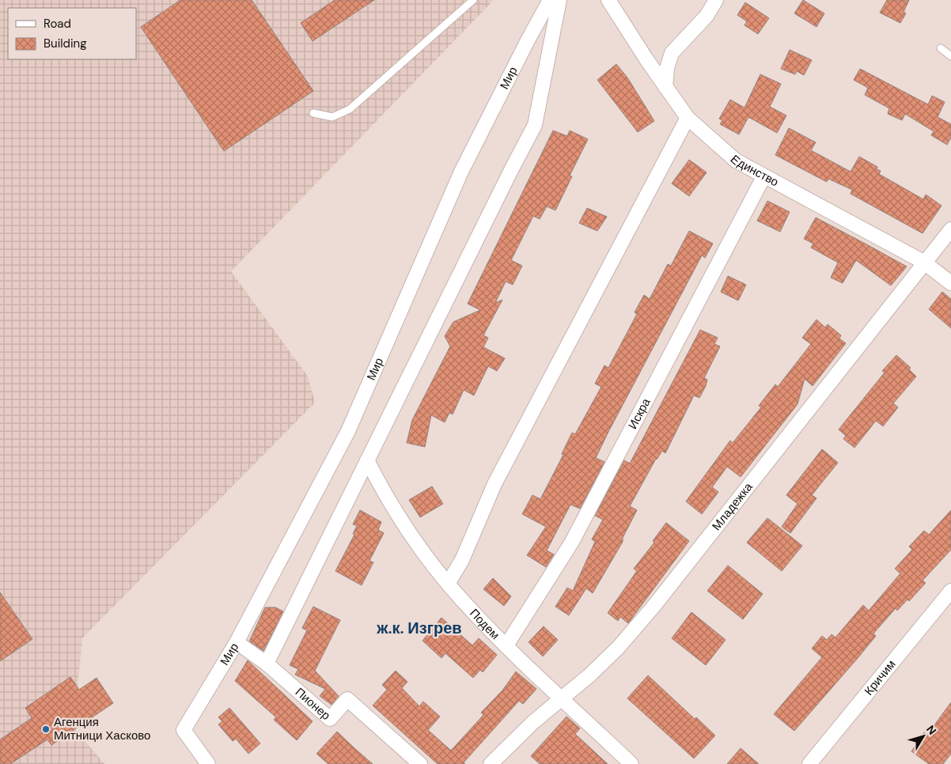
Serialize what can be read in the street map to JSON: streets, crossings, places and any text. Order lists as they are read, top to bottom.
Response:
{
  "streets": {
    "street": [
      "Мир",
      "Единство",
      "Искра",
      "Младежка",
      "Подем",
      "Кричим",
      "Пионер"
    ]
  },
  "crossings": [
    ["Мир", "Пионер"],
    ["Единство", "Искра"],
    ["Единство", "Младежка"],
    ["Искра", "Подем"],
    ["Младежка", "Подем"]
  ],
  "districts": ["ж.к. Изгрев"],
  "places": ["Агенция Митници Хасково"],
  "legend": ["Road", "Building"],
  "north": "top right"
}
